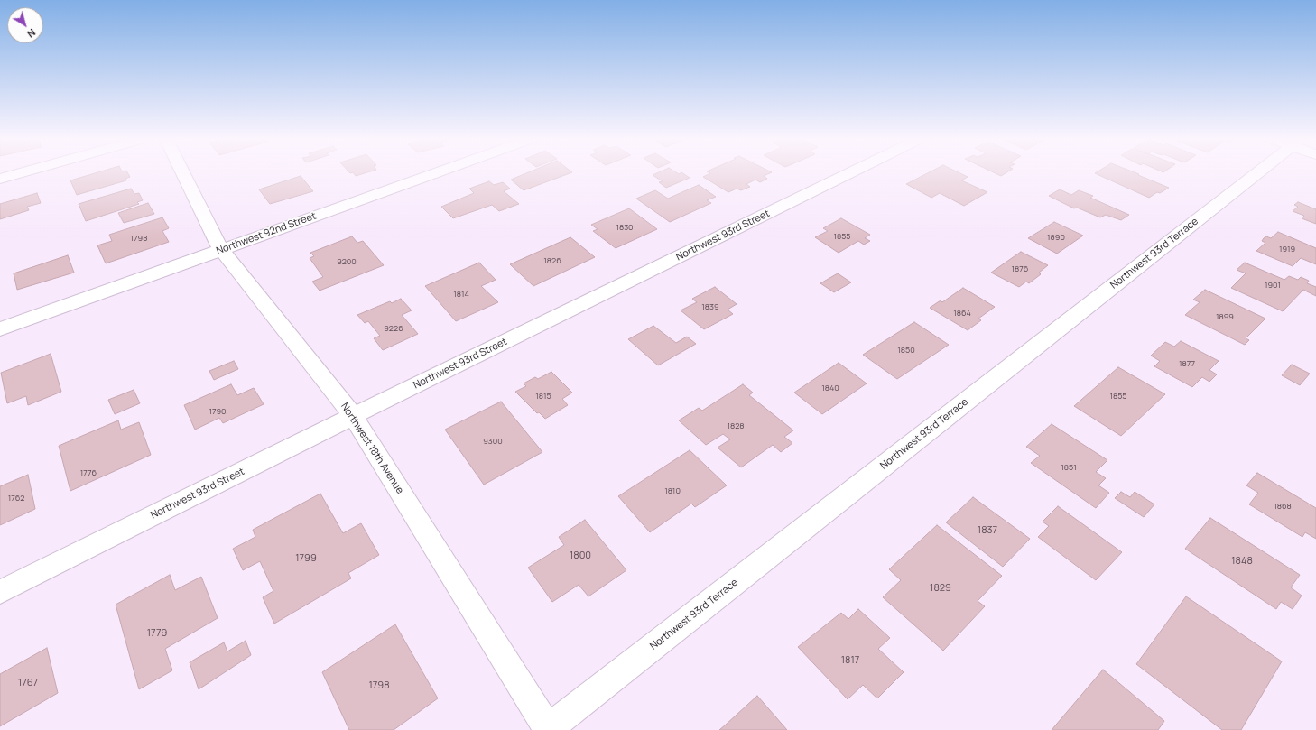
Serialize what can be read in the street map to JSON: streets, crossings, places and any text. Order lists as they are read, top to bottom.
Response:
{
  "streets": {
    "street": [
      "Northwest 92nd Street",
      "Northwest 93rd Street",
      "Northwest 93rd Terrace",
      "Northwest 18th Avenue"
    ]
  },
  "crossings": [
    ["Northwest 92nd Street", "Northwest 18th Avenue"],
    ["Northwest 93rd Street", "Northwest 18th Avenue"],
    ["Northwest 93rd Terrace", "Northwest 18th Avenue"]
  ],
  "house_numbers": [
    "1830",
    "1855",
    "1890",
    "1798",
    "1919",
    "1826",
    "9200",
    "1876",
    "1901",
    "1814",
    "1839",
    "1864",
    "1899",
    "9226",
    "1850",
    "1877",
    "1840",
    "1815",
    "1855",
    "1790",
    "1828",
    "9300",
    "1851",
    "1776",
    "1810",
    "1762",
    "1868",
    "1837",
    "1800",
    "1799",
    "1848",
    "1829",
    "1779",
    "1817",
    "1767",
    "1798"
  ],
  "north": "bottom right"
}
